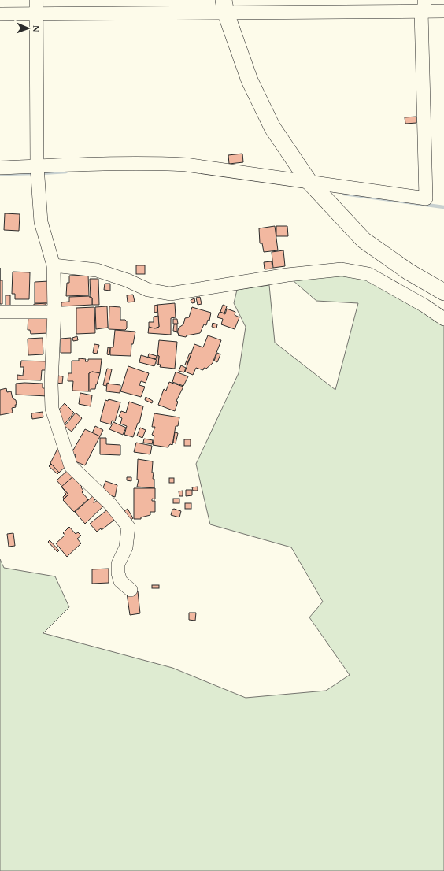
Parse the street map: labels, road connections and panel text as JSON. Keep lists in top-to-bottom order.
{
  "north": "right"
}
